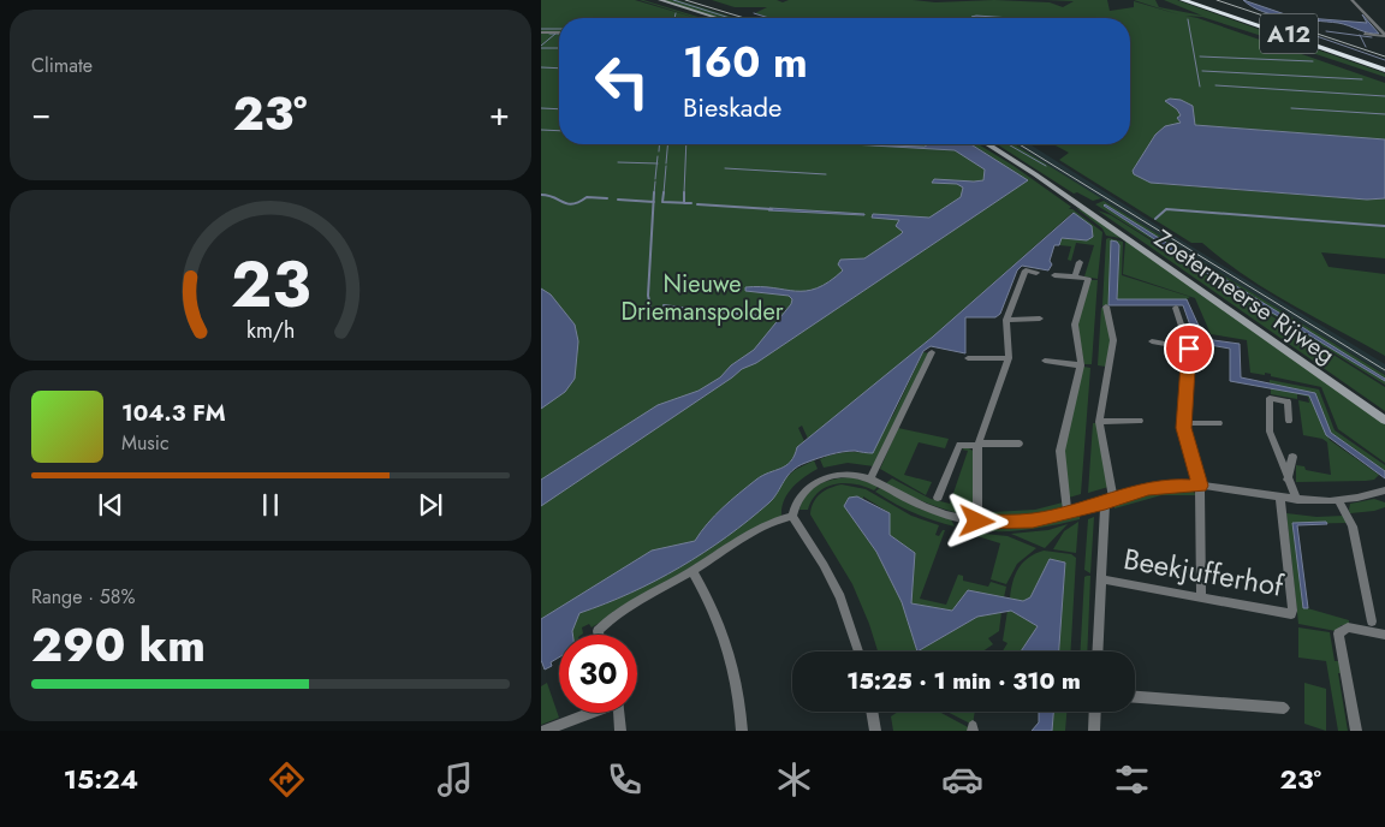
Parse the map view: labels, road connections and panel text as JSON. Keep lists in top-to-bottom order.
{
  "streets": {
    "highway": ["A12"],
    "main road": ["Zoetermeerse Rijweg"],
    "street": ["Beekjufferhof"]
  },
  "parks": ["Nieuwe Driemanspolder"],
  "page": {
    "tile": [
      "Climate",
      ["Range · 58%", "290 km"]
    ],
    "turn": ["160 m", "Bieskade"],
    "heat": ["−", "23°", "+"],
    "song": ["104.3 FM", "Music"],
    "limit": "30",
    "trip": "15:25 · 1 min · 310 m",
    "tabs": ["15:24", "23°"],
    "gauge": ["23", "km/h"]
  }
}
